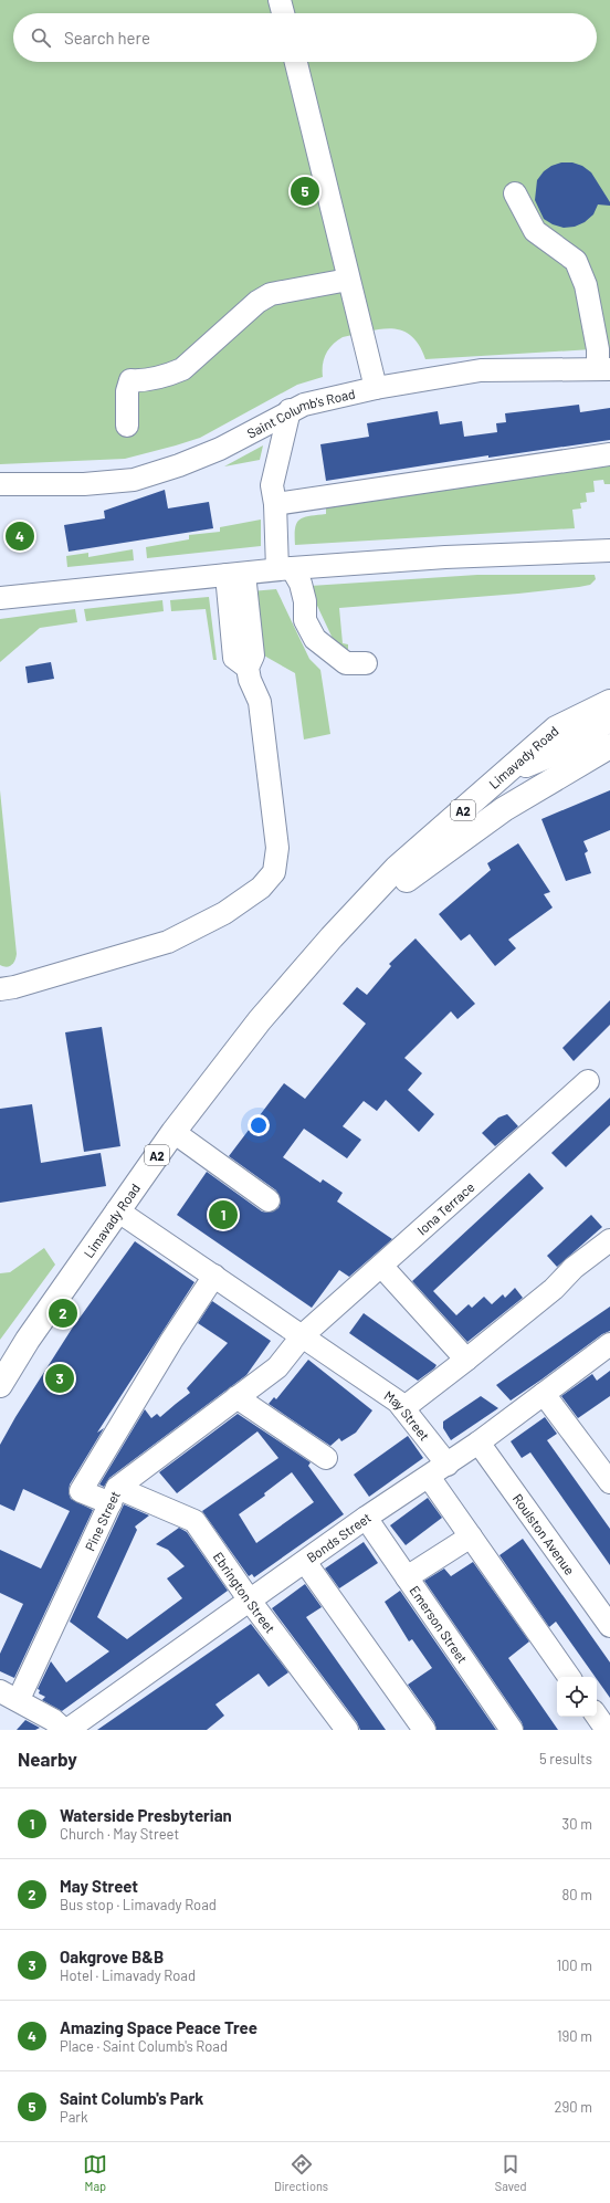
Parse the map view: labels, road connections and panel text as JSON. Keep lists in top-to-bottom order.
{
  "streets": {
    "highway": ["Limavady Road", "A2"],
    "street": [
      "Saint Columb's Road",
      "Iona Terrace",
      "May Street",
      "Pine Street",
      "Roulston Avenue",
      "Bonds Street",
      "Ebrington Street",
      "Emerson Street"
    ]
  },
  "crossings": [
    ["Limavady Road", "May Street"],
    ["Iona Terrace", "May Street"],
    ["Iona Terrace", "Pine Street"],
    ["May Street", "Pine Street"],
    ["May Street", "Bonds Street"],
    ["May Street", "Ebrington Street"],
    ["Pine Street", "Ebrington Street"],
    ["Roulston Avenue", "Bonds Street"],
    ["Bonds Street", "Ebrington Street"],
    ["Bonds Street", "Emerson Street"]
  ],
  "page": {
    "search": "Search here",
    "pins": [
      "5",
      "4",
      "1",
      "2",
      "3"
    ],
    "heading": ["Nearby", "5 results"],
    "list": [
      {
        "mark": "1",
        "name": "Waterside Presbyterian",
        "note": "Church · May Street",
        "value": "30 m"
      },
      {
        "mark": "2",
        "name": "May Street",
        "note": "Bus stop · Limavady Road",
        "value": "80 m"
      },
      {
        "mark": "3",
        "name": "Oakgrove B&B",
        "note": "Hotel · Limavady Road",
        "value": "100 m"
      },
      {
        "mark": "4",
        "name": "Amazing Space Peace Tree",
        "note": "Place · Saint Columb's Road",
        "value": "190 m"
      },
      {
        "mark": "5",
        "name": "Saint Columb's Park",
        "note": "Park",
        "value": "290 m"
      }
    ],
    "nav": ["Map", "Directions", "Saved"]
  }
}
